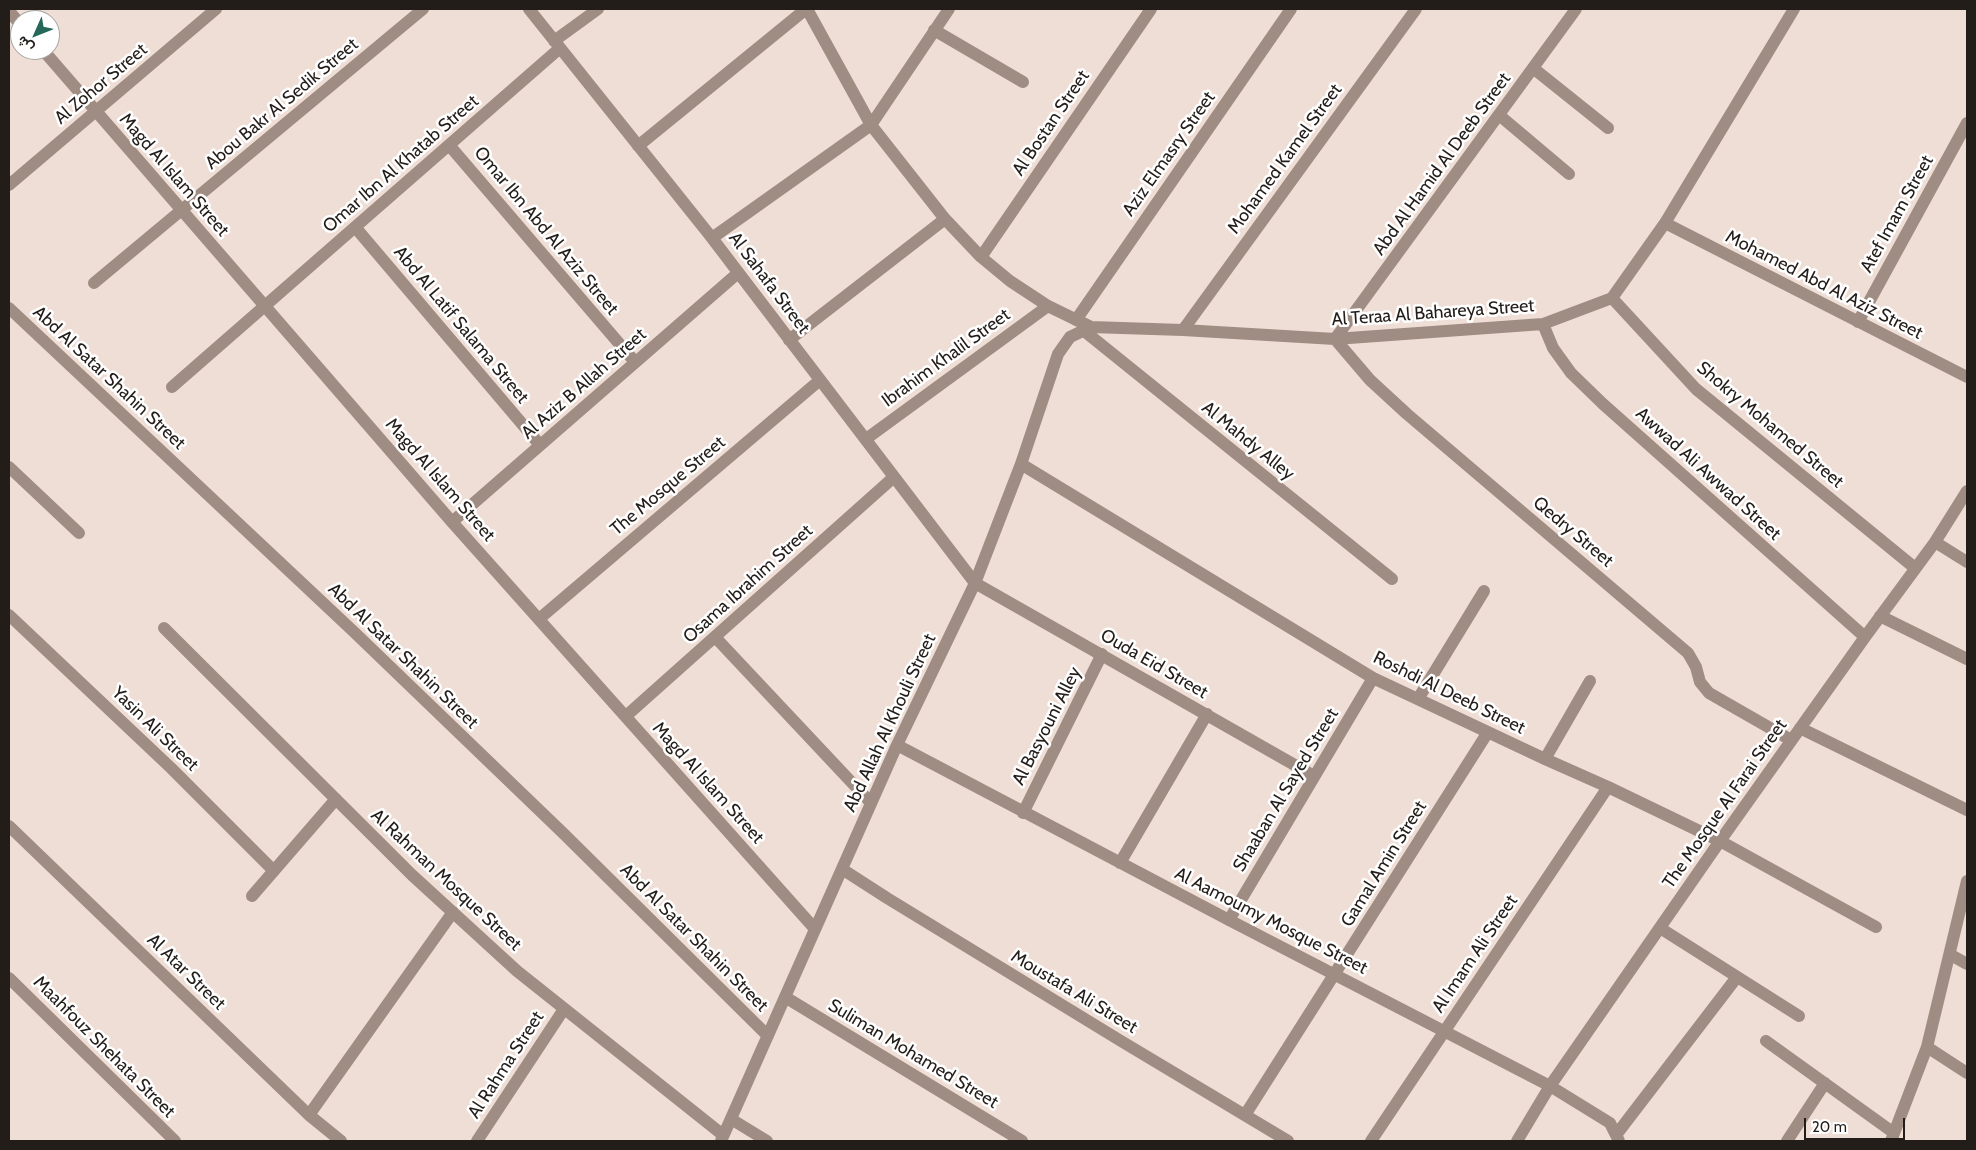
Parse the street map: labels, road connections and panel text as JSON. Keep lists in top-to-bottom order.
{
  "streets": {
    "street": [
      "Al Zohor Street",
      "Abou Bakr Al Sedik Street",
      "Al Bostan Street",
      "Aziz Elmasry Street",
      "Mohamed Kamel Street",
      "Omar Ibn Al Khatab Street",
      "Abd Al Hamid Al Deeb Street",
      "Magd Al Islam Street",
      "Atef Imam Street",
      "Omar Ibn Abd Al Aziz Street",
      "Al Sahafa Street",
      "Mohamed Abd Al Aziz Street",
      "Al Teraa Al Bahareya Street",
      "Abd Al Latif Salama Street",
      "Ibrahim Khalil Street",
      "Abd Al Satar Shahin Street",
      "Al Aziz B Allah Street",
      "Shokry Mohamed Street",
      "Al Mahdy Alley",
      "Awwad Ali Awwad Street",
      "The Mosque Street",
      "Qedry Street",
      "Osama Ibrahim Street",
      "Ouda Eid Street",
      "Roshdi Al Deeb Street",
      "Abd Allah Al Khouli Street",
      "Al Basyouni Alley",
      "Yasin Ali Street",
      "Shaaban Al Sayed Street",
      "The Mosque Al Farai Street",
      "Gamal Amin Street",
      "Al Rahman Mosque Street",
      "Al Aamoumy Mosque Street",
      "Al Imam Ali Street",
      "Al Atar Street",
      "Moustafa Ali Street",
      "Maahfouz Shehata Street",
      "Suliman Mohamed Street",
      "Al Rahma Street"
    ]
  },
  "crossings": [
    ["Al Zohor Street", "Magd Al Islam Street"],
    ["Abou Bakr Al Sedik Street", "Magd Al Islam Street"],
    ["Aziz Elmasry Street", "Al Teraa Al Bahareya Street"],
    ["Aziz Elmasry Street", "Al Mahdy Alley"],
    ["Aziz Elmasry Street", "Abd Allah Al Khouli Street"],
    ["Mohamed Kamel Street", "Al Teraa Al Bahareya Street"],
    ["Omar Ibn Al Khatab Street", "Magd Al Islam Street"],
    ["Omar Ibn Al Khatab Street", "Omar Ibn Abd Al Aziz Street"],
    ["Omar Ibn Al Khatab Street", "Al Sahafa Street"],
    ["Omar Ibn Al Khatab Street", "Abd Al Latif Salama Street"],
    ["Abd Al Hamid Al Deeb Street", "Al Teraa Al Bahareya Street"],
    ["Abd Al Hamid Al Deeb Street", "Qedry Street"],
    ["Magd Al Islam Street", "Al Aziz B Allah Street"],
    ["Magd Al Islam Street", "The Mosque Street"],
    ["Magd Al Islam Street", "Osama Ibrahim Street"],
    ["Magd Al Islam Street", "Abd Allah Al Khouli Street"],
    ["Atef Imam Street", "Mohamed Abd Al Aziz Street"],
    ["Omar Ibn Abd Al Aziz Street", "Al Aziz B Allah Street"],
    ["Al Sahafa Street", "Ibrahim Khalil Street"],
    ["Al Sahafa Street", "Al Aziz B Allah Street"],
    ["Al Sahafa Street", "The Mosque Street"],
    ["Al Sahafa Street", "Osama Ibrahim Street"],
    ["Al Sahafa Street", "Ouda Eid Street"],
    ["Al Sahafa Street", "Abd Allah Al Khouli Street"],
    ["Al Teraa Al Bahareya Street", "Shokry Mohamed Street"],
    ["Al Teraa Al Bahareya Street", "Al Mahdy Alley"],
    ["Al Teraa Al Bahareya Street", "Awwad Ali Awwad Street"],
    ["Al Teraa Al Bahareya Street", "Qedry Street"],
    ["Al Teraa Al Bahareya Street", "Abd Allah Al Khouli Street"],
    ["Abd Al Latif Salama Street", "Al Aziz B Allah Street"],
    ["Abd Al Satar Shahin Street", "Abd Allah Al Khouli Street"],
    ["Shokry Mohamed Street", "The Mosque Al Farai Street"],
    ["Al Mahdy Alley", "Abd Allah Al Khouli Street"],
    ["Awwad Ali Awwad Street", "The Mosque Al Farai Street"],
    ["Qedry Street", "The Mosque Al Farai Street"],
    ["Ouda Eid Street", "Abd Allah Al Khouli Street"],
    ["Ouda Eid Street", "Al Basyouni Alley"],
    ["Ouda Eid Street", "Shaaban Al Sayed Street"],
    ["Roshdi Al Deeb Street", "Abd Allah Al Khouli Street"],
    ["Roshdi Al Deeb Street", "Shaaban Al Sayed Street"],
    ["Roshdi Al Deeb Street", "The Mosque Al Farai Street"],
    ["Roshdi Al Deeb Street", "Gamal Amin Street"],
    ["Roshdi Al Deeb Street", "Al Imam Ali Street"],
    ["Abd Allah Al Khouli Street", "Al Rahman Mosque Street"],
    ["Abd Allah Al Khouli Street", "Al Aamoumy Mosque Street"],
    ["Abd Allah Al Khouli Street", "Moustafa Ali Street"],
    ["Abd Allah Al Khouli Street", "Suliman Mohamed Street"],
    ["Al Basyouni Alley", "Al Aamoumy Mosque Street"],
    ["Shaaban Al Sayed Street", "Al Aamoumy Mosque Street"],
    ["The Mosque Al Farai Street", "Al Aamoumy Mosque Street"],
    ["Gamal Amin Street", "Al Aamoumy Mosque Street"],
    ["Gamal Amin Street", "Moustafa Ali Street"],
    ["Al Rahman Mosque Street", "Al Rahma Street"],
    ["Al Aamoumy Mosque Street", "Al Imam Ali Street"]
  ],
  "scale_bar": "20 m",
  "north": "bottom left"
}
